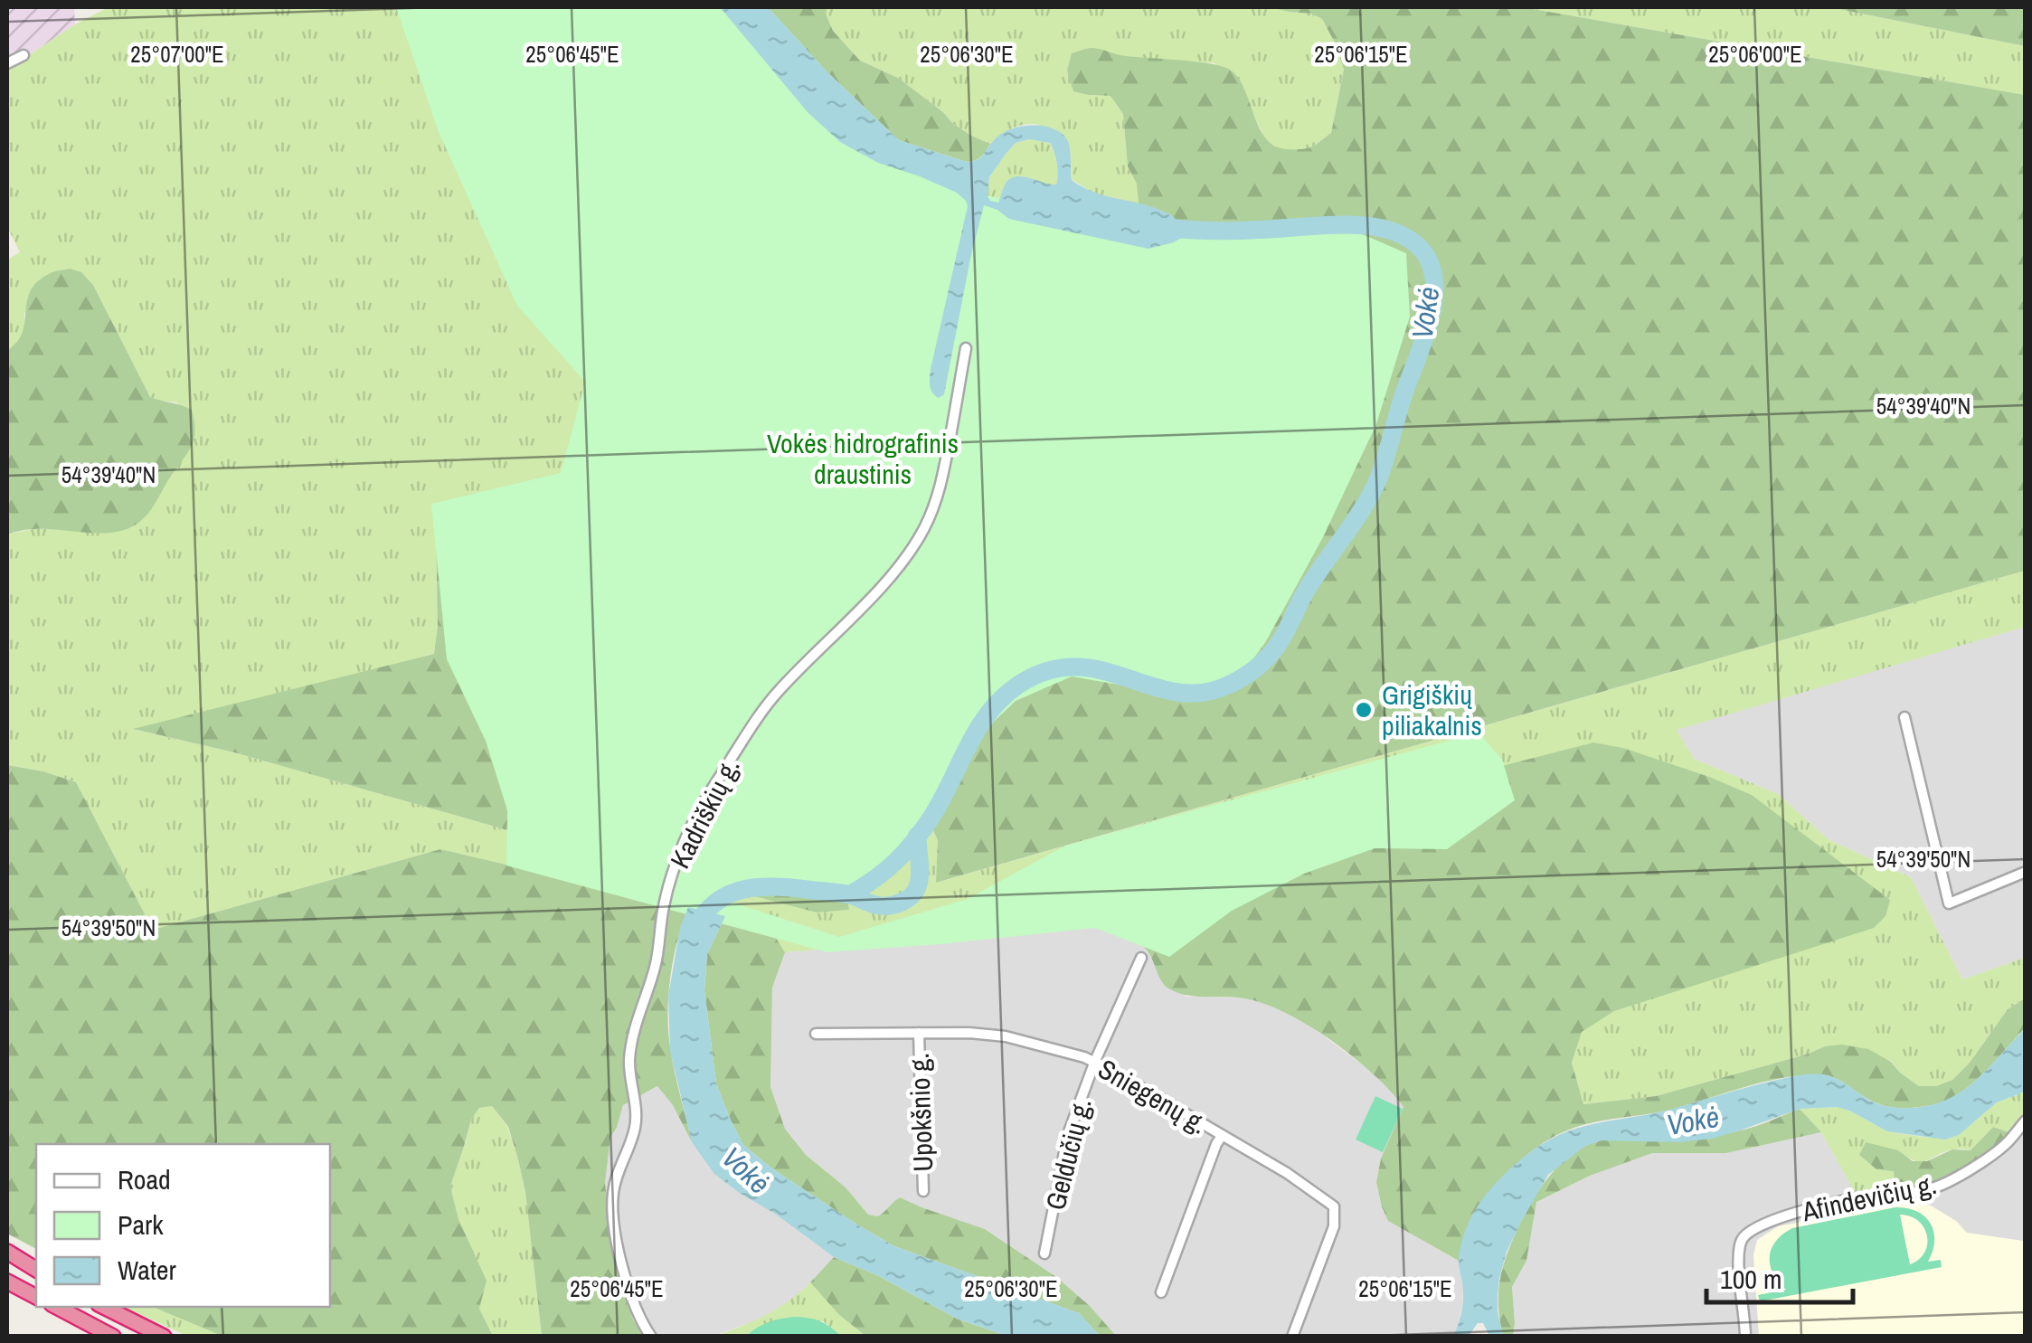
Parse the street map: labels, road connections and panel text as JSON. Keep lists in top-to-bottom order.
{
  "streets": {
    "street": [
      "Kadriškių g.",
      "Sniegenų g.",
      "Upokšnio g.",
      "Geldučių g.",
      "Afindevičių g."
    ]
  },
  "crossings": [
    ["Sniegenų g.", "Upokšnio g."],
    ["Sniegenų g.", "Geldučių g."]
  ],
  "water": ["Vokė"],
  "parks": ["Vokės hidrografinis draustinis"],
  "places": ["Grigiškių piliakalnis"],
  "legend": ["Road", "Park", "Water"],
  "scale_bar": "100 m",
  "coordinates": [
    "25°07'00\"E",
    "25°06'45\"E",
    "25°06'30\"E",
    "25°06'15\"E",
    "25°06'00\"E",
    "54°39'40\"N",
    "54°39'50\"N"
  ]
}
